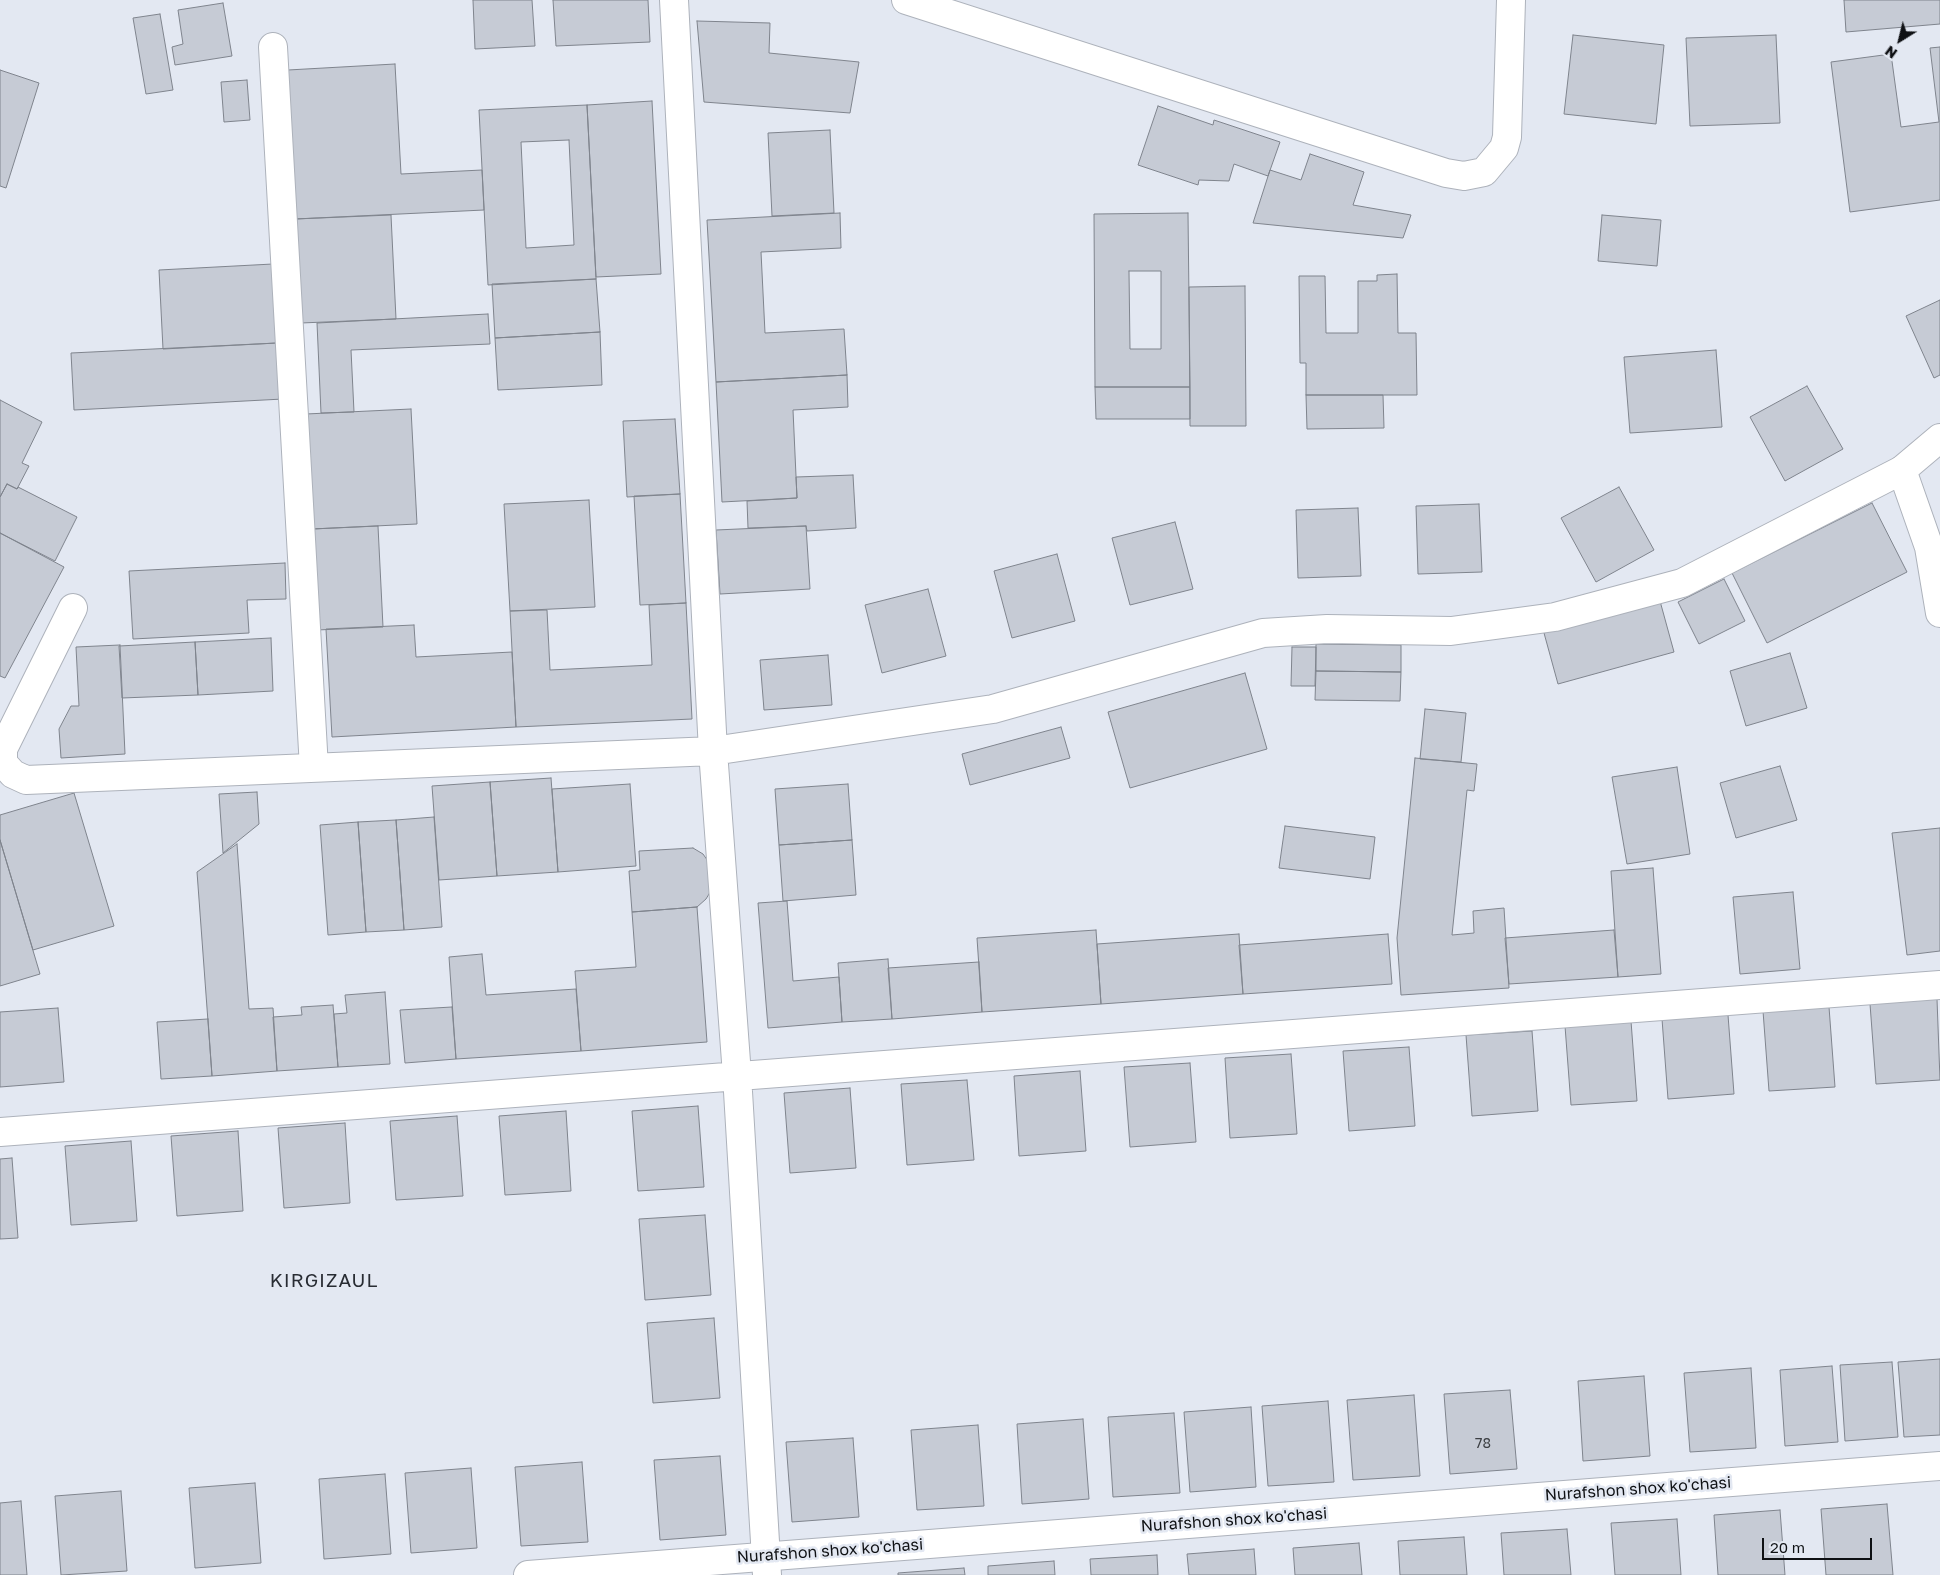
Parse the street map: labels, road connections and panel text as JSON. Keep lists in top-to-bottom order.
{
  "streets": {
    "street": ["Nurafshon shox ko'chasi"]
  },
  "districts": ["KIRGIZAUL"],
  "house_numbers": ["78"],
  "scale_bar": "20 m",
  "north": "bottom left"
}
